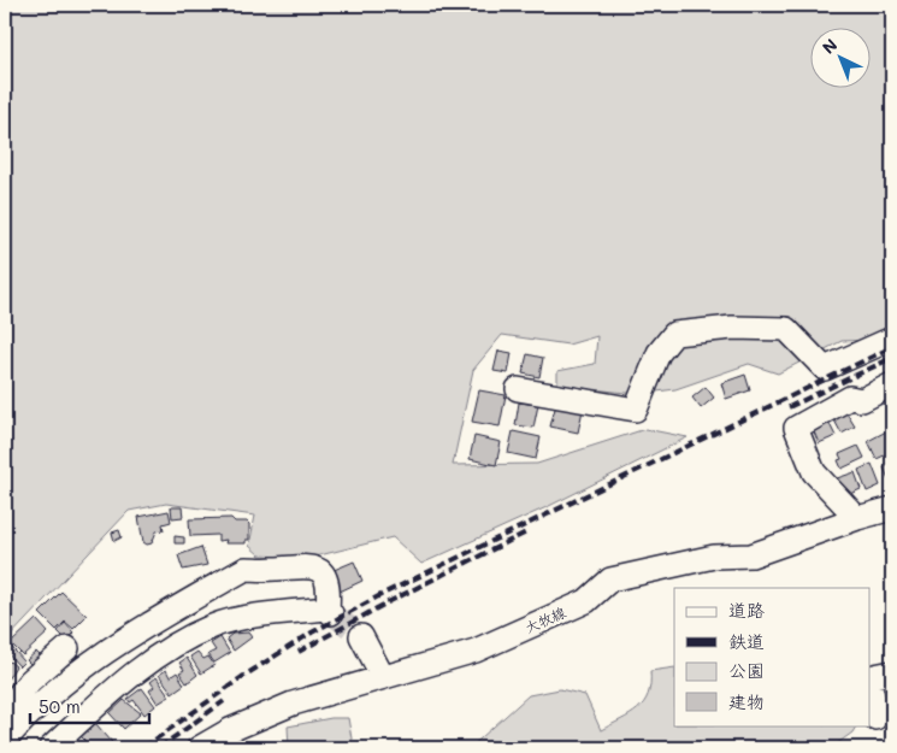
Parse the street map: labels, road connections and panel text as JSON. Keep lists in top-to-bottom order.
{
  "streets": {
    "street": ["大牧線"]
  },
  "legend": [
    "道路",
    "鉄道",
    "公園",
    "建物"
  ],
  "scale_bar": "50 m",
  "north": "top left"
}
